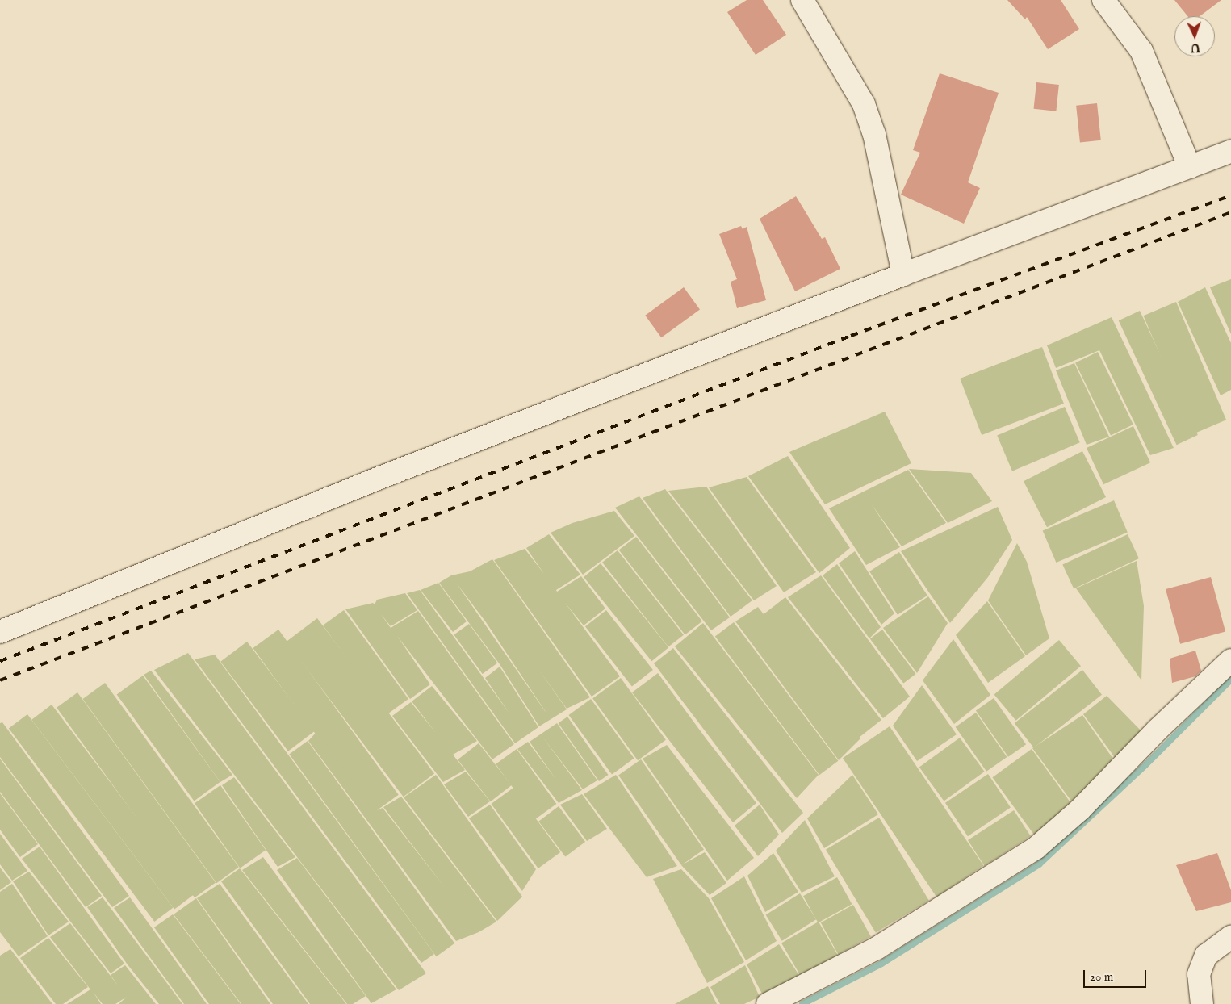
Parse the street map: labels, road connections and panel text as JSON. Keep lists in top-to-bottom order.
{
  "scale_bar": "20 m",
  "north": "bottom"
}
